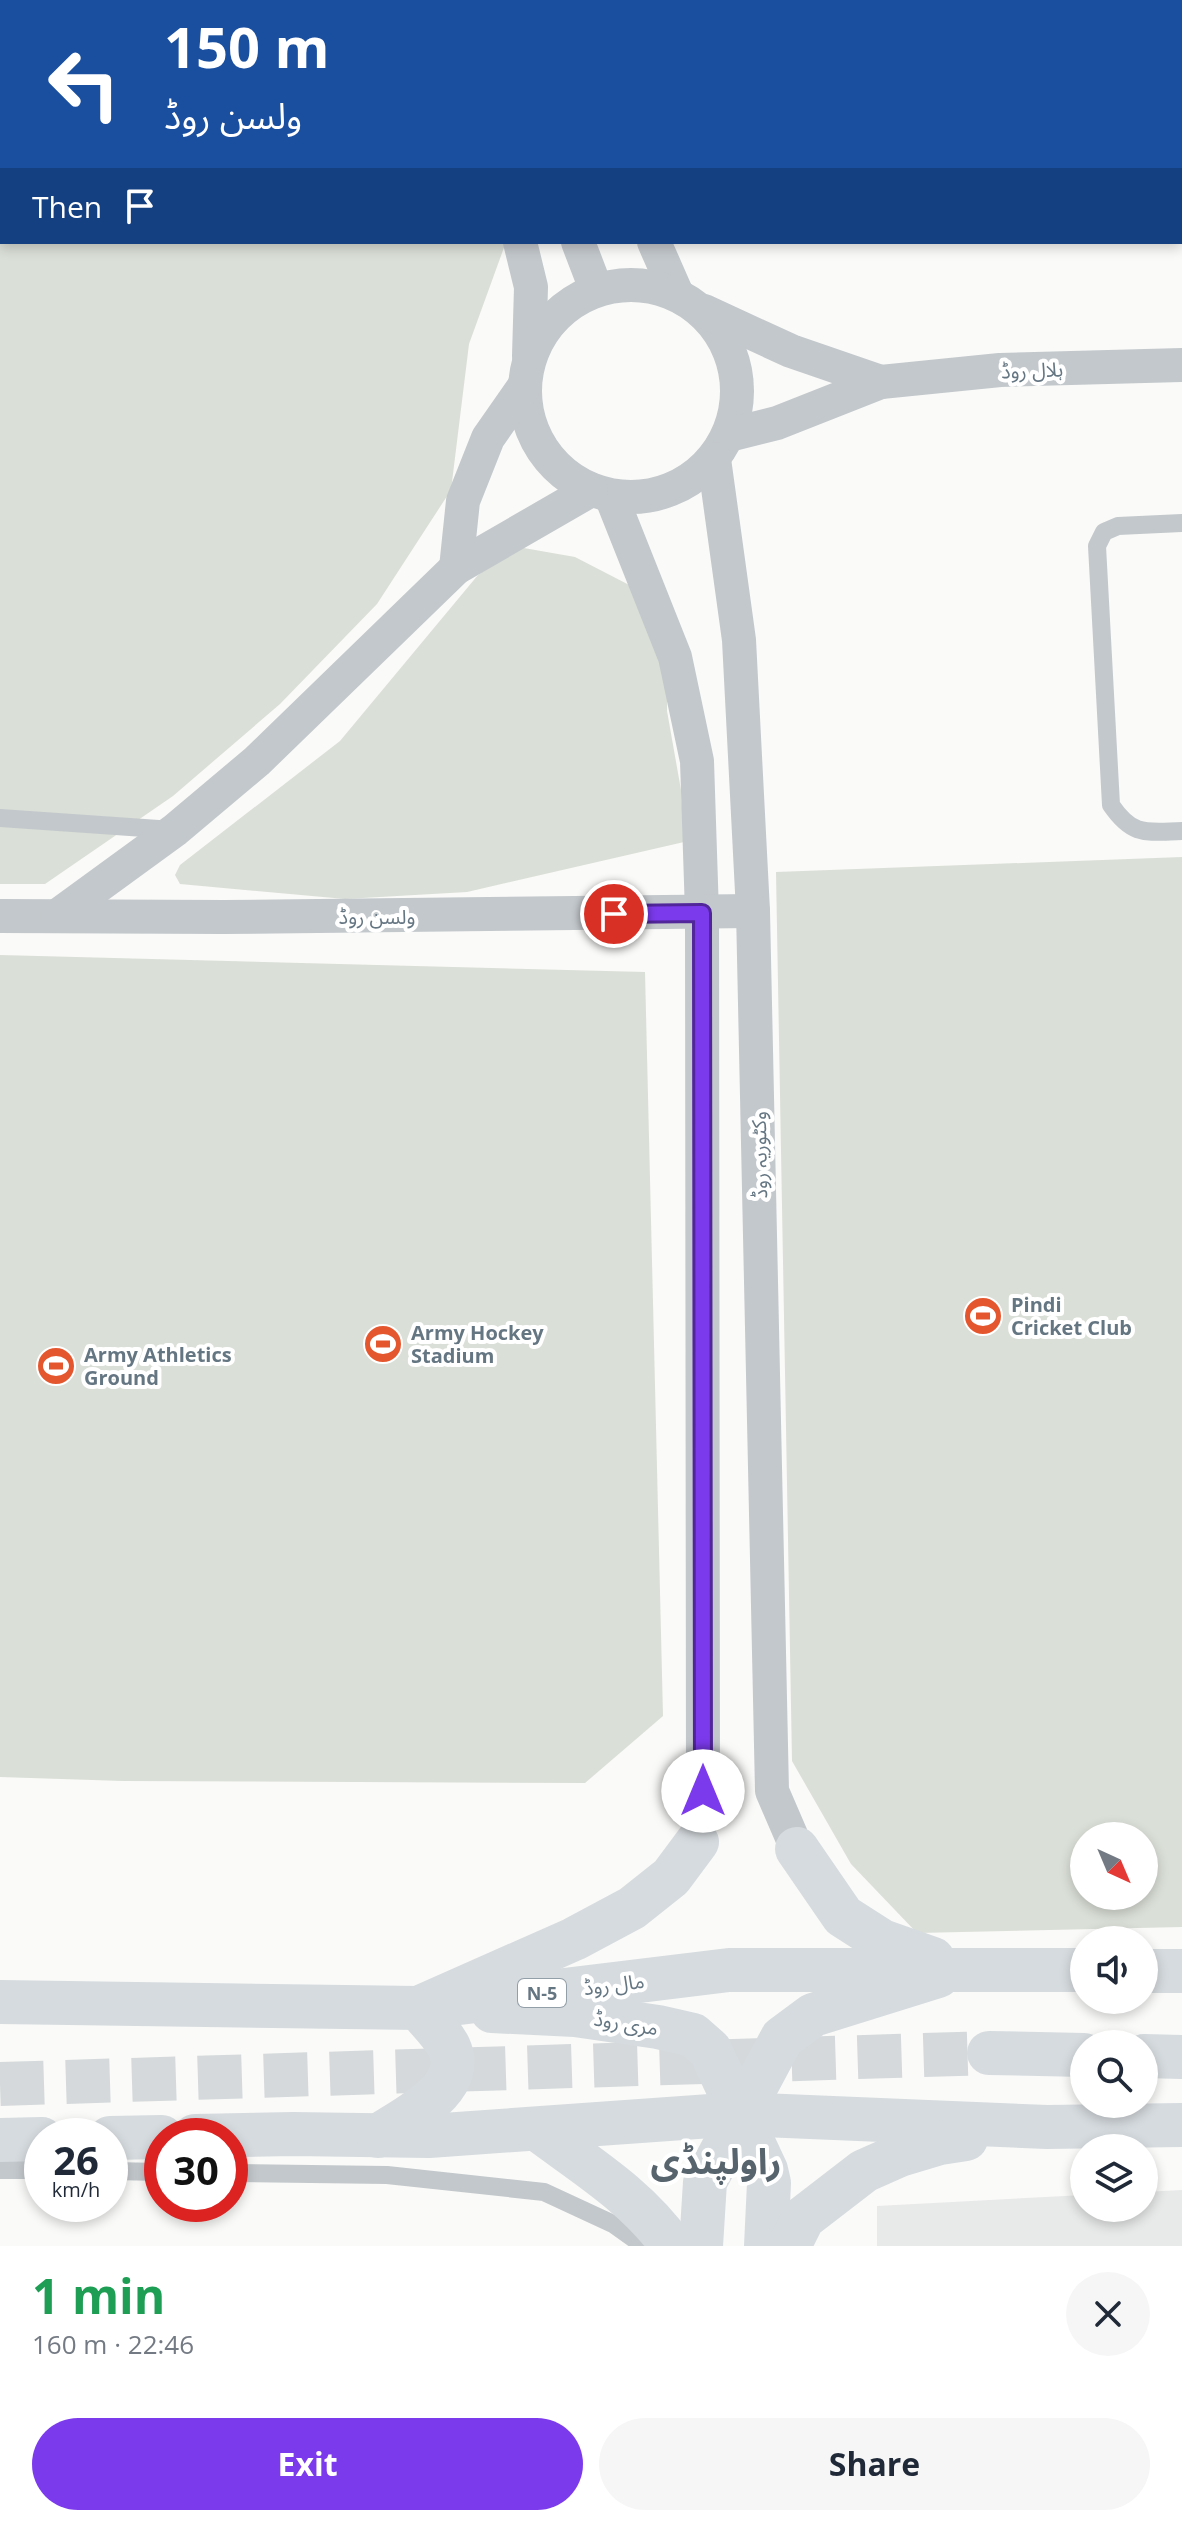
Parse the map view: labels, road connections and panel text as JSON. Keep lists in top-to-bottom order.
{
  "streets": {
    "main road": ["مال روڈ", "N-5", "مری روڈ"],
    "street": ["ہلال روڈ", "ولسن روڈ", "وکٹوریہ روڈ"]
  },
  "crossings": [
    ["ہلال روڈ", "وکٹوریہ روڈ"],
    ["ولسن روڈ", "وکٹوریہ روڈ"],
    ["مال روڈ", "مری روڈ"]
  ],
  "districts": ["راولپنڈی"],
  "places": {
    "sports": ["Pindi Cricket Club", "Army Hockey Stadium", "Army Athletics Ground"]
  },
  "north": "bottom right",
  "page": {
    "turn": ["150 m", "ولسن روڈ"],
    "then": "Then",
    "speed": "26 km/h",
    "limit": "30",
    "heading": ["1 min", "160 m · 22:46"],
    "buttons": ["Exit", "Share"]
  }
}
